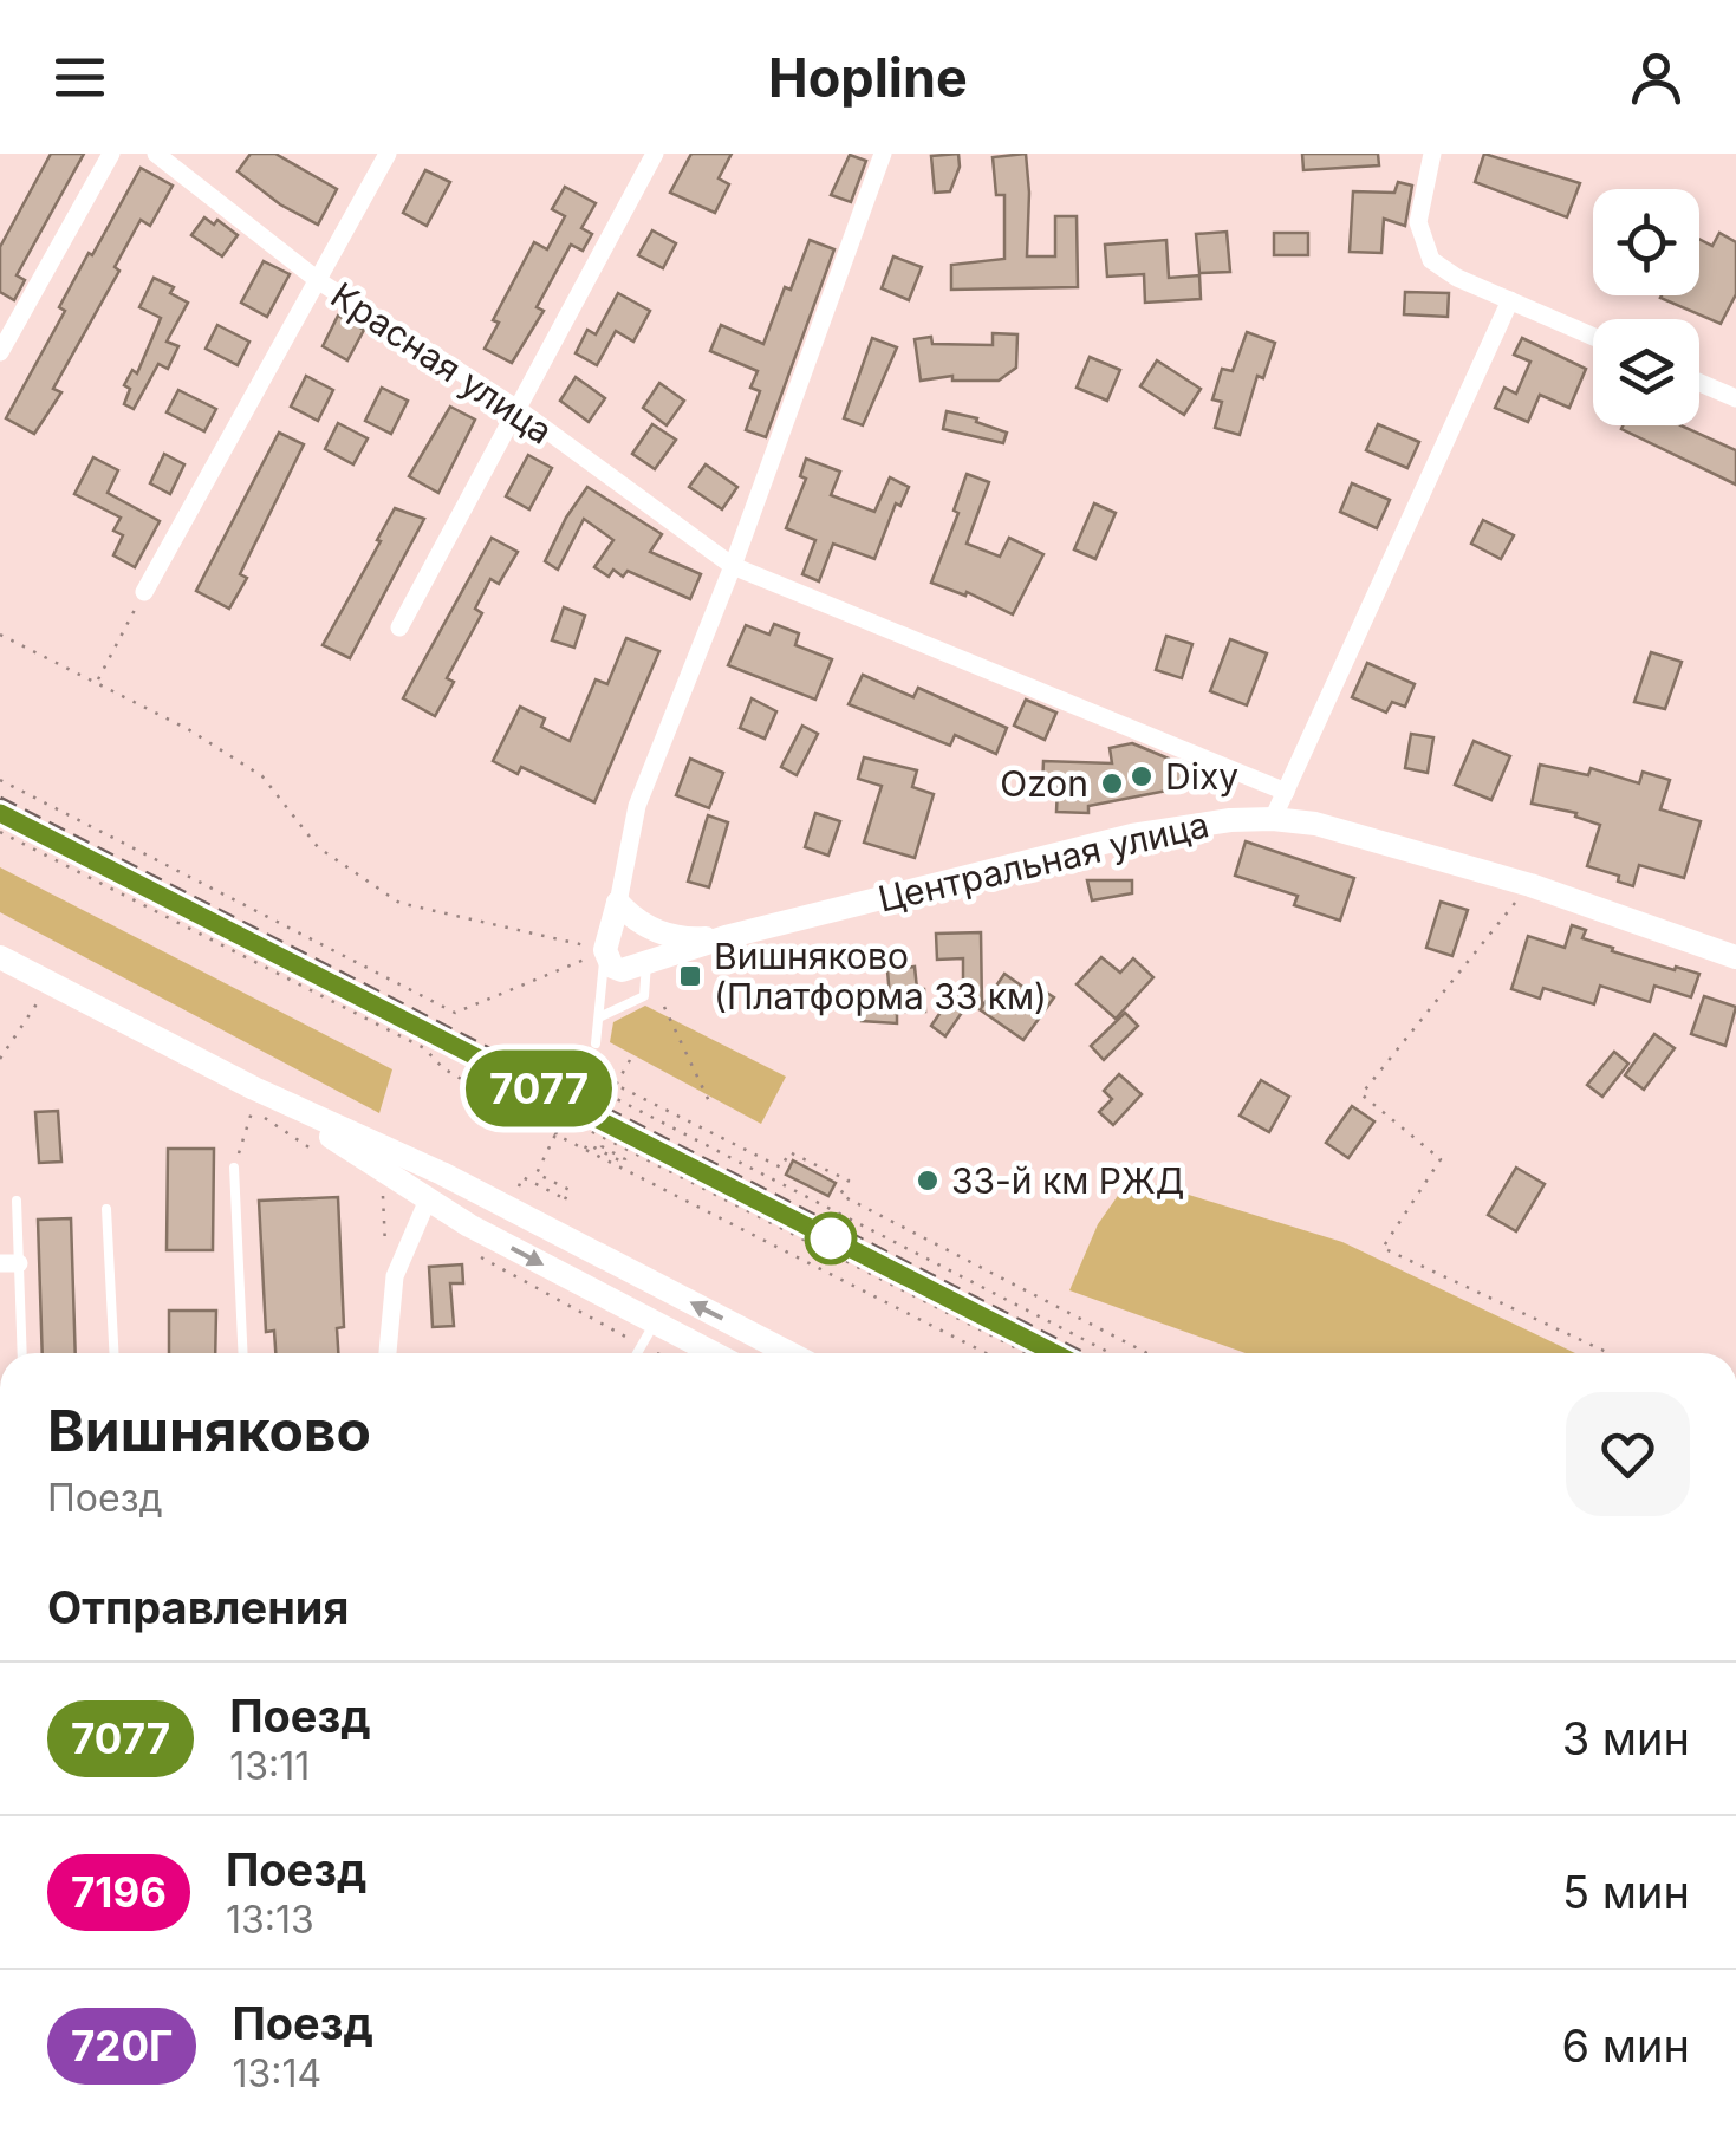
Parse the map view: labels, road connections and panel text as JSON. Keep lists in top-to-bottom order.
{
  "streets": {
    "main road": ["Центральная улица"],
    "street": ["Красная улица"]
  },
  "places": {
    "other": ["Dixy", "Ozon", "33-й км РЖД"],
    "transit": ["Вишняково (Платформа 33 км)"]
  },
  "page": {
    "header": "Hopline",
    "on_map": "7077",
    "heading": [
      ["Вишняково", "Поезд"],
      "Отправления"
    ],
    "list": [
      {
        "mark": "7077",
        "name": "Поезд",
        "note": "13:11",
        "value": "3 мин"
      },
      {
        "mark": "7196",
        "name": "Поезд",
        "note": "13:13",
        "value": "5 мин"
      },
      {
        "mark": "720Г",
        "name": "Поезд",
        "note": "13:14",
        "value": "6 мин"
      }
    ]
  }
}
